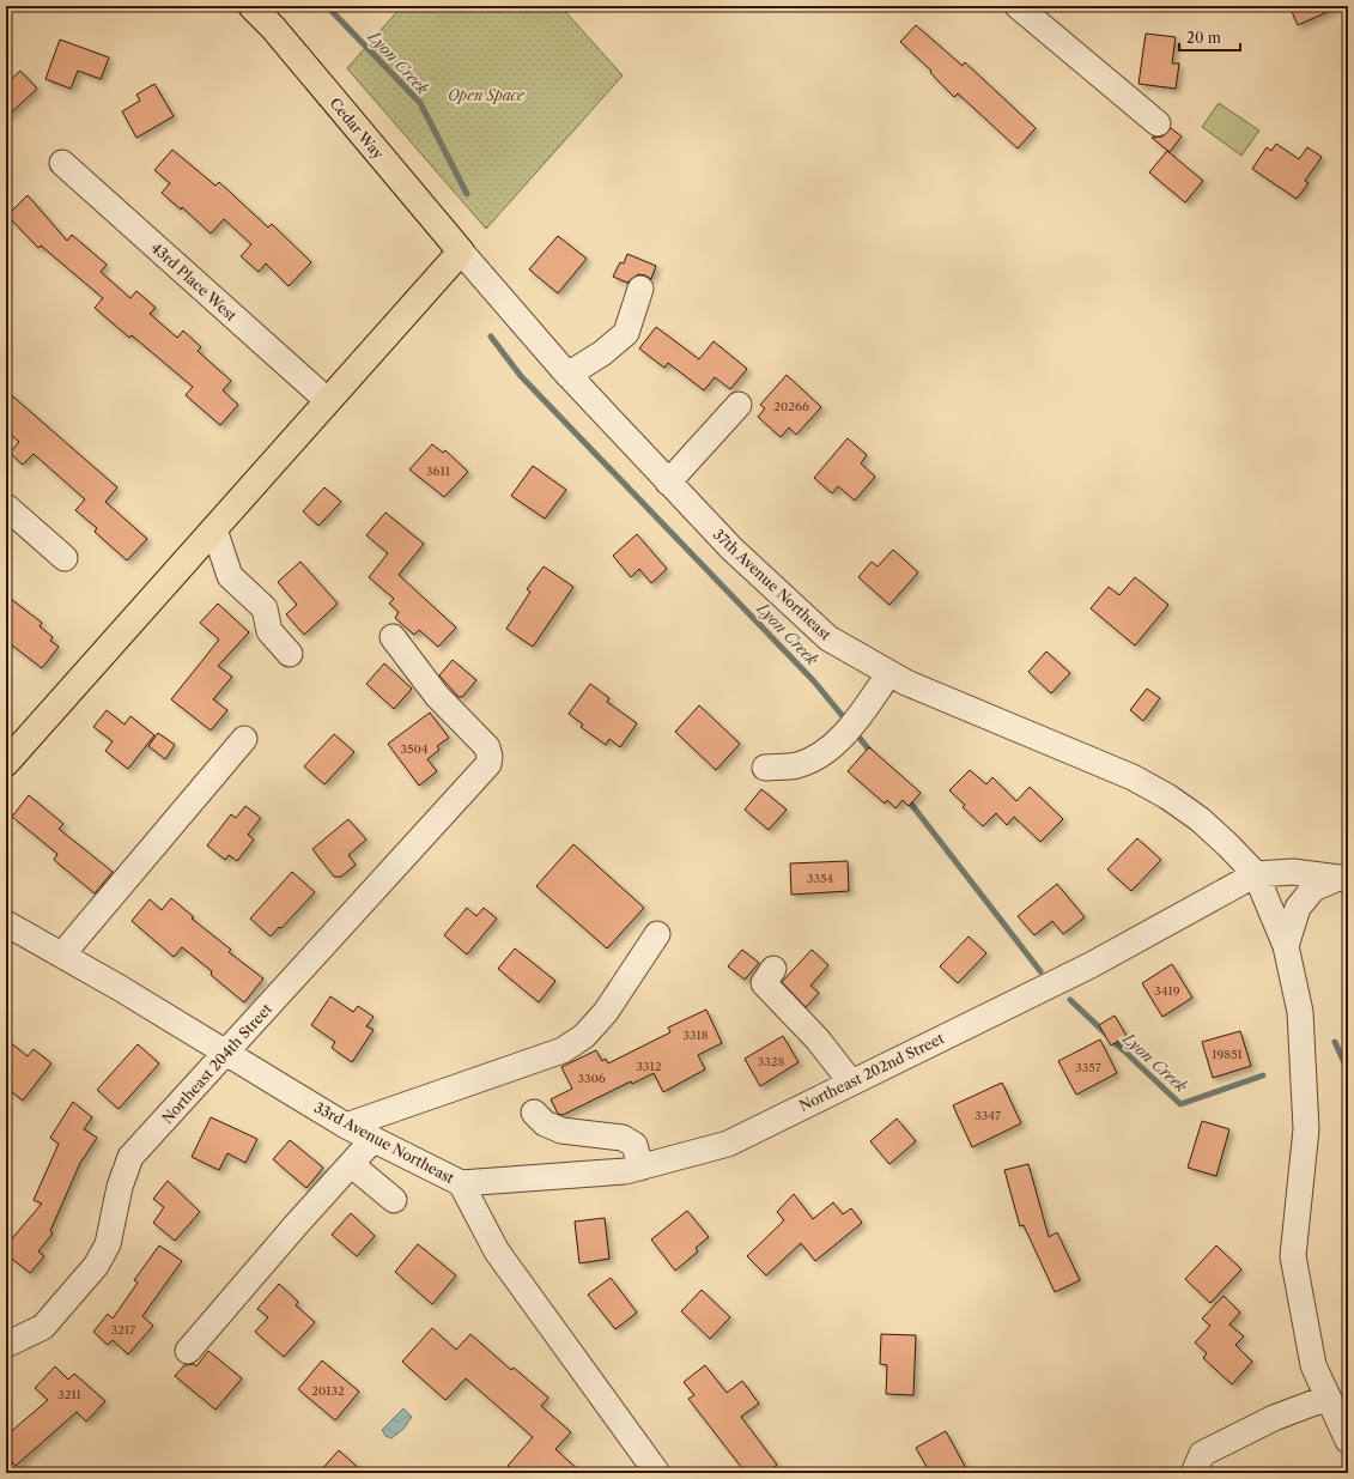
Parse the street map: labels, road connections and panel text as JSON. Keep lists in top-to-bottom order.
{
  "streets": {
    "main road": ["Cedar Way"],
    "street": [
      "43rd Place West",
      "37th Avenue Northeast",
      "Northeast 204th Street",
      "Northeast 202nd Street",
      "33rd Avenue Northeast"
    ]
  },
  "crossings": [
    ["Cedar Way", "37th Avenue Northeast"],
    ["37th Avenue Northeast", "Northeast 202nd Street"],
    ["Northeast 204th Street", "33rd Avenue Northeast"],
    ["Northeast 202nd Street", "33rd Avenue Northeast"]
  ],
  "water": ["Lyon Creek"],
  "parks": ["Open Space"],
  "house_numbers": [
    "20266",
    "3611",
    "3504",
    "3354",
    "3419",
    "3318",
    "19851",
    "3328",
    "3312",
    "3357",
    "3306",
    "3347",
    "3217",
    "20132",
    "3211"
  ],
  "scale_bar": "20 m"
}
